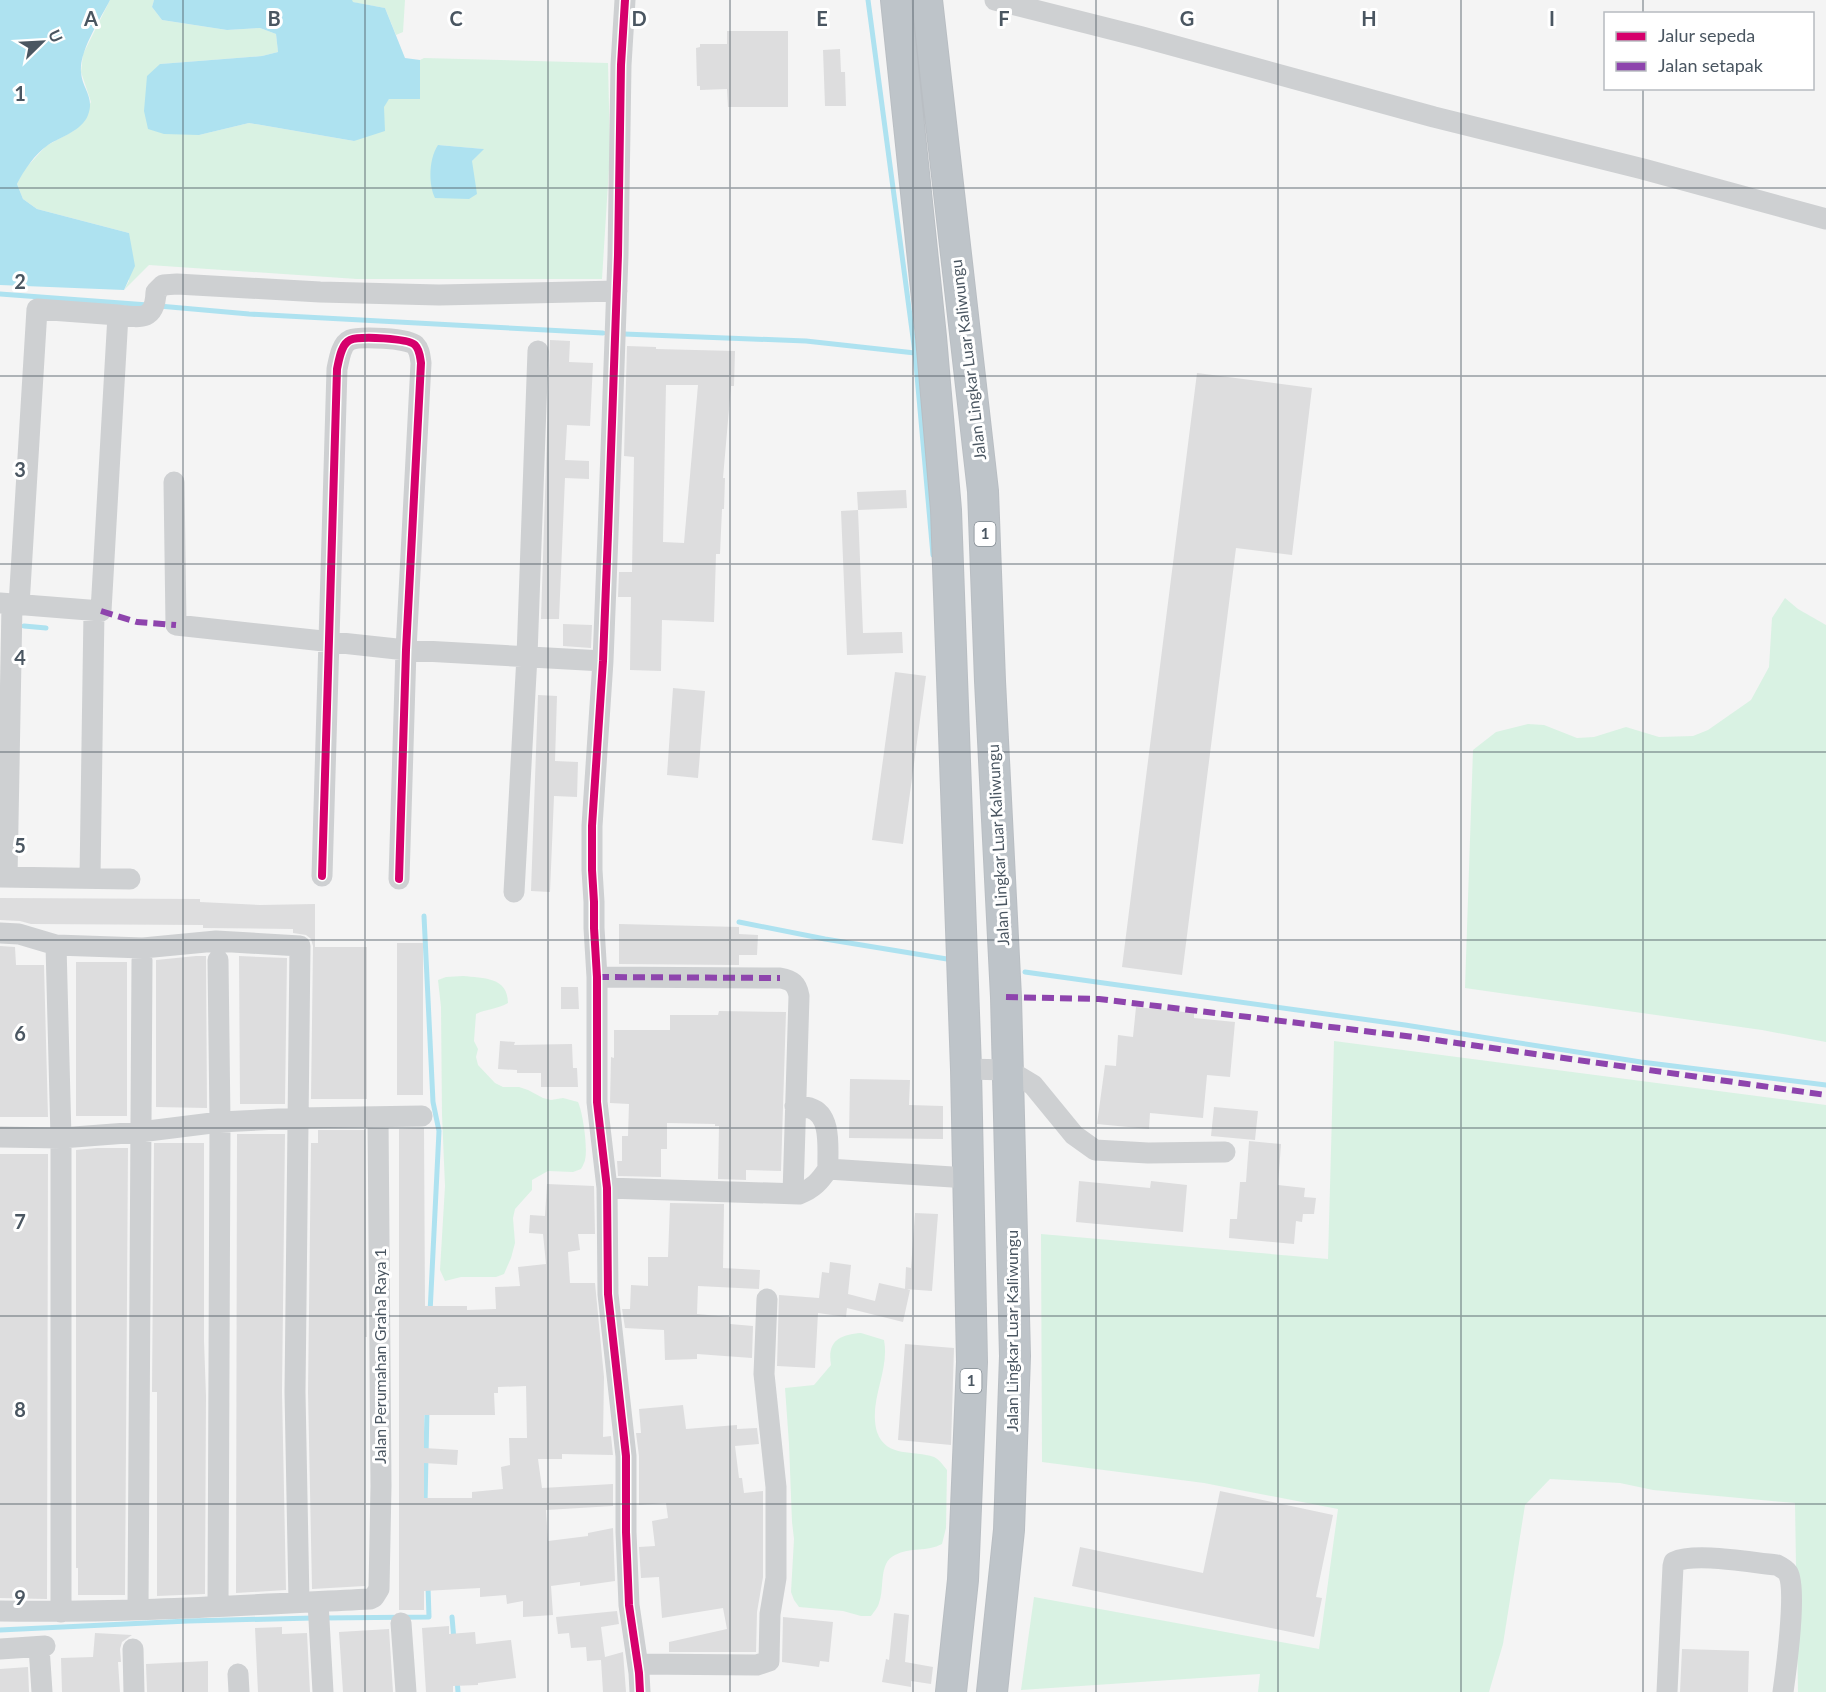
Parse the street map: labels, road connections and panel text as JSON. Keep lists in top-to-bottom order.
{
  "streets": {
    "highway": ["Jalan Lingkar Luar Kaliwungu", "1"],
    "street": ["Jalan Perumahan Graha Raya 1"]
  },
  "legend": ["Jalur sepeda", "Jalan setapak"],
  "north": "top right",
  "grid": {
    "columns": [
      "A",
      "B",
      "C",
      "D",
      "E",
      "F",
      "G",
      "H",
      "I"
    ],
    "rows": [
      "1",
      "2",
      "3",
      "4",
      "5",
      "6",
      "7",
      "8",
      "9"
    ]
  }
}
